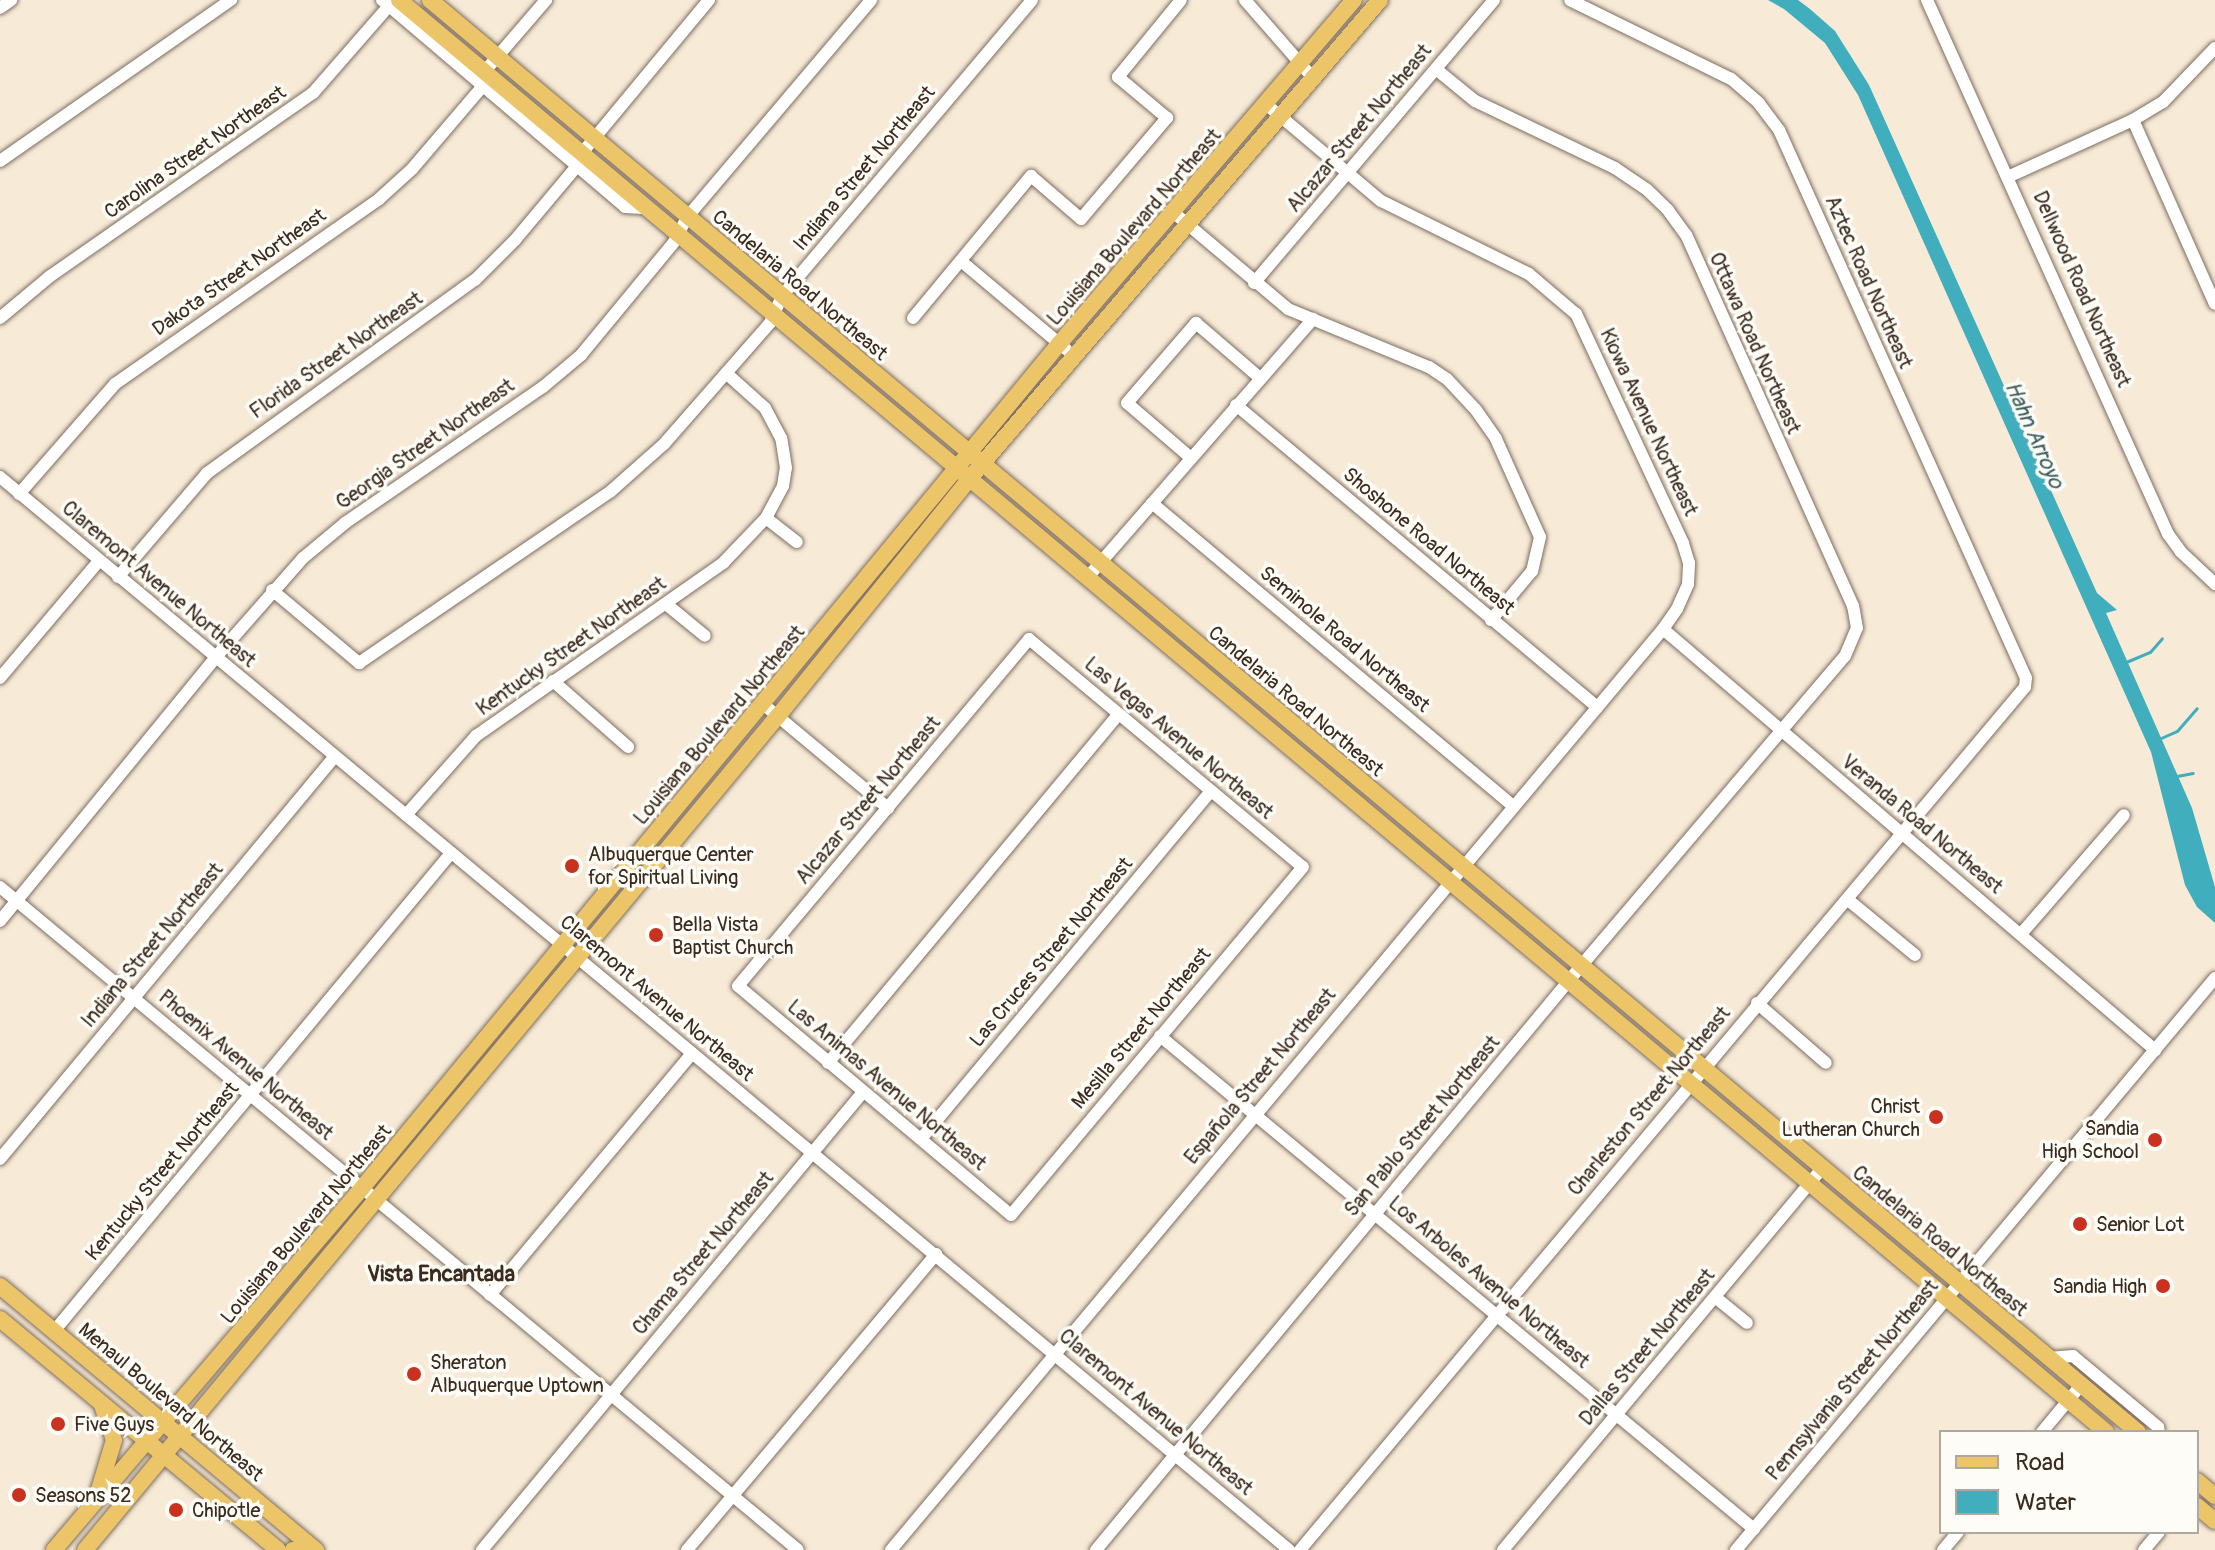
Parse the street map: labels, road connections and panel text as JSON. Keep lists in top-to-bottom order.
{
  "streets": {
    "main road": ["Louisiana Boulevard Northeast", "Candelaria Road Northeast", "Menaul Boulevard Northeast"],
    "street": [
      "Alcazar Street Northeast",
      "Carolina Street Northeast",
      "Indiana Street Northeast",
      "Dakota Street Northeast",
      "Aztec Road Northeast",
      "Dellwood Road Northeast",
      "Ottawa Road Northeast",
      "Florida Street Northeast",
      "Kiowa Avenue Northeast",
      "Georgia Street Northeast",
      "Shoshone Road Northeast",
      "Claremont Avenue Northeast",
      "Seminole Road Northeast",
      "Kentucky Street Northeast",
      "Las Vegas Avenue Northeast",
      "Veranda Road Northeast",
      "Las Cruces Street Northeast",
      "Mesilla Street Northeast",
      "Phoenix Avenue Northeast",
      "Española Street Northeast",
      "Las Animas Avenue Northeast",
      "Charleston Street Northeast",
      "San Pablo Street Northeast",
      "Chama Street Northeast",
      "Los Arboles Avenue Northeast",
      "Dallas Street Northeast",
      "Pennsylvania Street Northeast"
    ]
  },
  "crossings": [
    ["Alcazar Street Northeast", "Ottawa Road Northeast"],
    ["Alcazar Street Northeast", "Kiowa Avenue Northeast"],
    ["Alcazar Street Northeast", "Las Vegas Avenue Northeast"],
    ["Alcazar Street Northeast", "Las Animas Avenue Northeast"],
    ["Carolina Street Northeast", "Candelaria Road Northeast"],
    ["Indiana Street Northeast", "Candelaria Road Northeast"],
    ["Indiana Street Northeast", "Georgia Street Northeast"],
    ["Indiana Street Northeast", "Claremont Avenue Northeast"],
    ["Indiana Street Northeast", "Kentucky Street Northeast"],
    ["Indiana Street Northeast", "Phoenix Avenue Northeast"],
    ["Louisiana Boulevard Northeast", "Candelaria Road Northeast"],
    ["Louisiana Boulevard Northeast", "Kiowa Avenue Northeast"],
    ["Louisiana Boulevard Northeast", "Claremont Avenue Northeast"],
    ["Louisiana Boulevard Northeast", "Phoenix Avenue Northeast"],
    ["Louisiana Boulevard Northeast", "Menaul Boulevard Northeast"],
    ["Dakota Street Northeast", "Candelaria Road Northeast"],
    ["Dakota Street Northeast", "Claremont Avenue Northeast"],
    ["Aztec Road Northeast", "Charleston Street Northeast"],
    ["Candelaria Road Northeast", "Florida Street Northeast"],
    ["Candelaria Road Northeast", "Georgia Street Northeast"],
    ["Candelaria Road Northeast", "Española Street Northeast"],
    ["Candelaria Road Northeast", "Charleston Street Northeast"],
    ["Candelaria Road Northeast", "San Pablo Street Northeast"],
    ["Candelaria Road Northeast", "Dallas Street Northeast"],
    ["Candelaria Road Northeast", "Pennsylvania Street Northeast"],
    ["Ottawa Road Northeast", "Veranda Road Northeast"],
    ["Ottawa Road Northeast", "San Pablo Street Northeast"],
    ["Florida Street Northeast", "Claremont Avenue Northeast"],
    ["Kiowa Avenue Northeast", "Veranda Road Northeast"],
    ["Kiowa Avenue Northeast", "Española Street Northeast"],
    ["Georgia Street Northeast", "Claremont Avenue Northeast"],
    ["Georgia Street Northeast", "Phoenix Avenue Northeast"],
    ["Shoshone Road Northeast", "Española Street Northeast"],
    ["Claremont Avenue Northeast", "Kentucky Street Northeast"],
    ["Claremont Avenue Northeast", "Española Street Northeast"],
    ["Claremont Avenue Northeast", "San Pablo Street Northeast"],
    ["Claremont Avenue Northeast", "Chama Street Northeast"],
    ["Seminole Road Northeast", "Española Street Northeast"],
    ["Kentucky Street Northeast", "Phoenix Avenue Northeast"],
    ["Kentucky Street Northeast", "Menaul Boulevard Northeast"],
    ["Las Vegas Avenue Northeast", "Las Cruces Street Northeast"],
    ["Las Vegas Avenue Northeast", "Mesilla Street Northeast"],
    ["Veranda Road Northeast", "Española Street Northeast"],
    ["Veranda Road Northeast", "Charleston Street Northeast"],
    ["Veranda Road Northeast", "San Pablo Street Northeast"],
    ["Veranda Road Northeast", "Pennsylvania Street Northeast"],
    ["Las Cruces Street Northeast", "Las Animas Avenue Northeast"],
    ["Mesilla Street Northeast", "Las Animas Avenue Northeast"],
    ["Mesilla Street Northeast", "Los Arboles Avenue Northeast"],
    ["Phoenix Avenue Northeast", "Chama Street Northeast"],
    ["Española Street Northeast", "Los Arboles Avenue Northeast"],
    ["Las Animas Avenue Northeast", "Chama Street Northeast"],
    ["Charleston Street Northeast", "Los Arboles Avenue Northeast"],
    ["San Pablo Street Northeast", "Los Arboles Avenue Northeast"],
    ["Los Arboles Avenue Northeast", "Dallas Street Northeast"],
    ["Los Arboles Avenue Northeast", "Pennsylvania Street Northeast"]
  ],
  "districts": ["Vista Encantada"],
  "water": ["Hahn Arroyo"],
  "places": [
    "Albuquerque Center for Spiritual Living",
    "Bella Vista Baptist Church",
    "Christ Lutheran Church",
    "Sandia High School",
    "Senior Lot",
    "Sandia High",
    "Sheraton Albuquerque Uptown",
    "Five Guys",
    "Seasons 52",
    "Chipotle"
  ],
  "legend": ["Road", "Water"]
}
